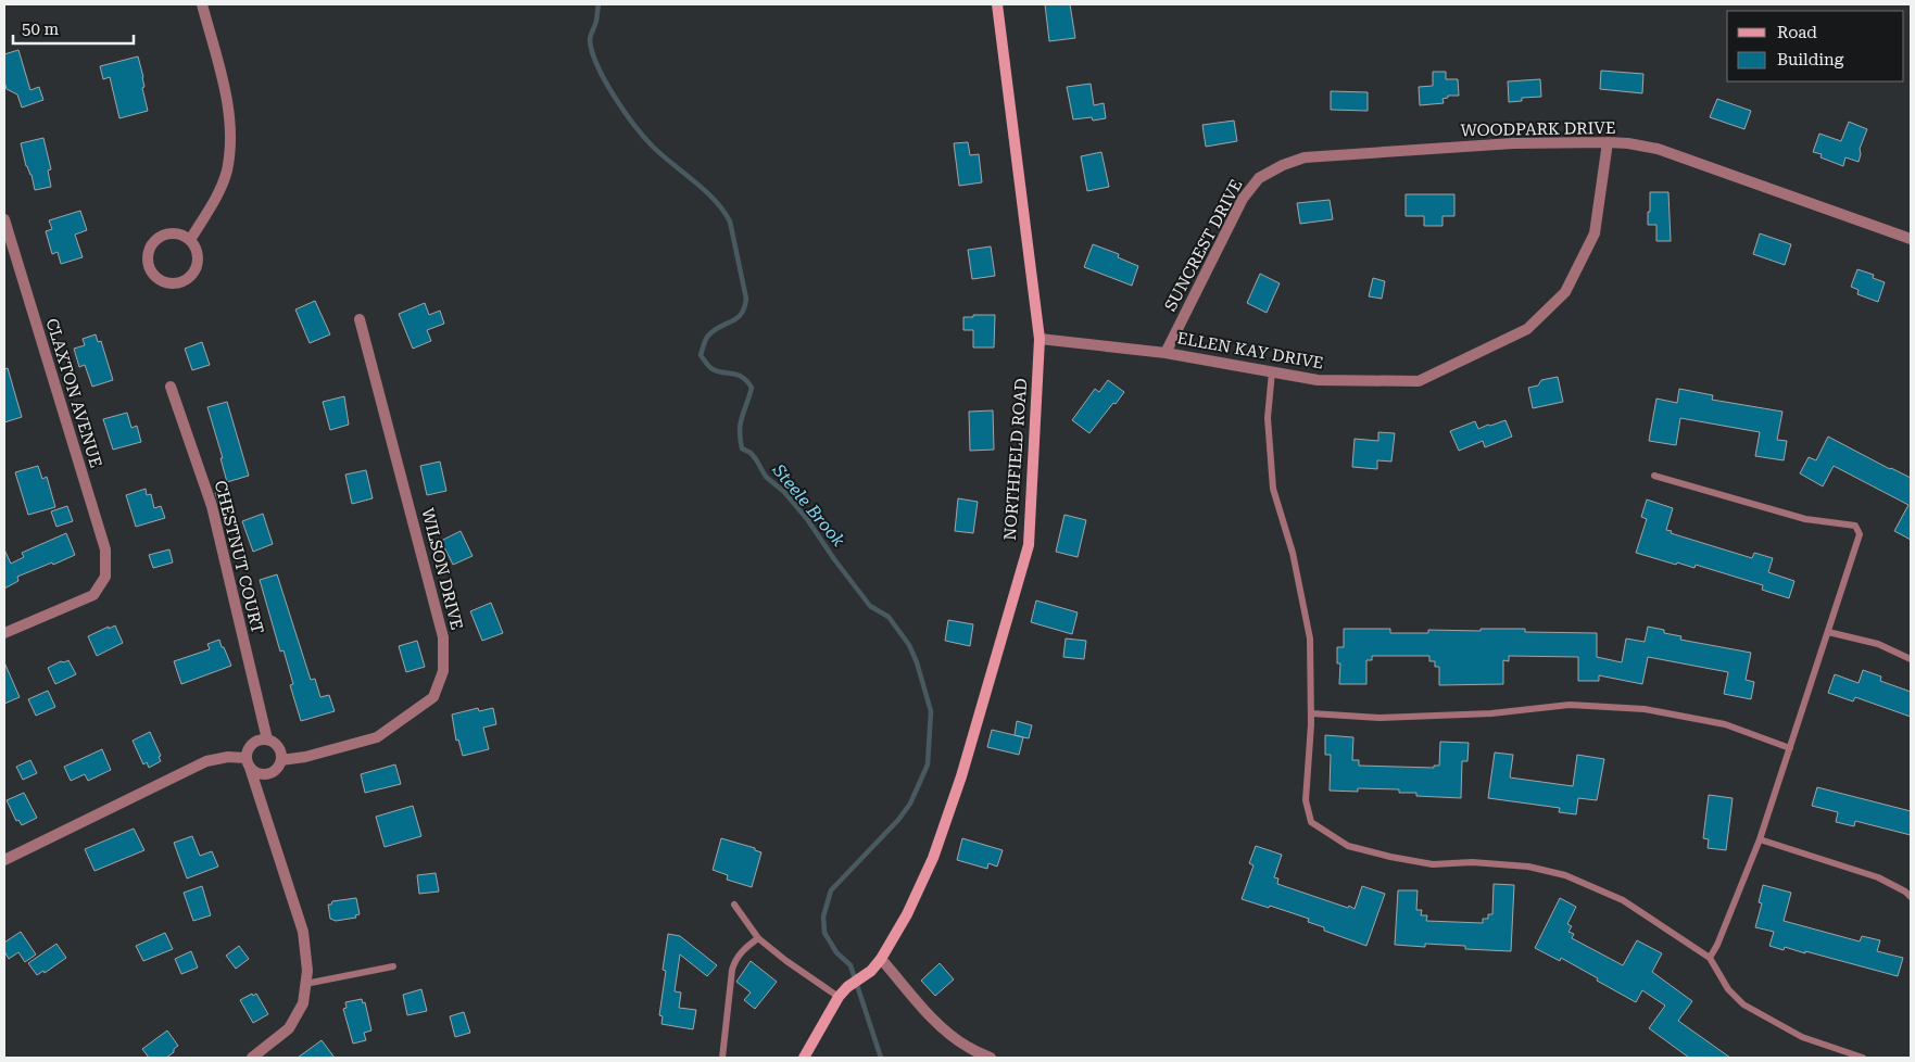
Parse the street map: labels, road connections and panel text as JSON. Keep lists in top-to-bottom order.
{
  "streets": {
    "street": [
      "WOODPARK DRIVE",
      "SUNCREST DRIVE",
      "ELLEN KAY DRIVE",
      "CLAXTON AVENUE",
      "NORTHFIELD ROAD",
      "CHESTNUT COURT",
      "WILSON DRIVE"
    ]
  },
  "crossings": [
    ["WOODPARK DRIVE", "SUNCREST DRIVE"],
    ["WOODPARK DRIVE", "ELLEN KAY DRIVE"],
    ["SUNCREST DRIVE", "ELLEN KAY DRIVE"],
    ["ELLEN KAY DRIVE", "NORTHFIELD ROAD"],
    ["CHESTNUT COURT", "WILSON DRIVE"]
  ],
  "water": ["Steele Brook"],
  "legend": ["Road", "Building"],
  "scale_bar": "50 m"
}
